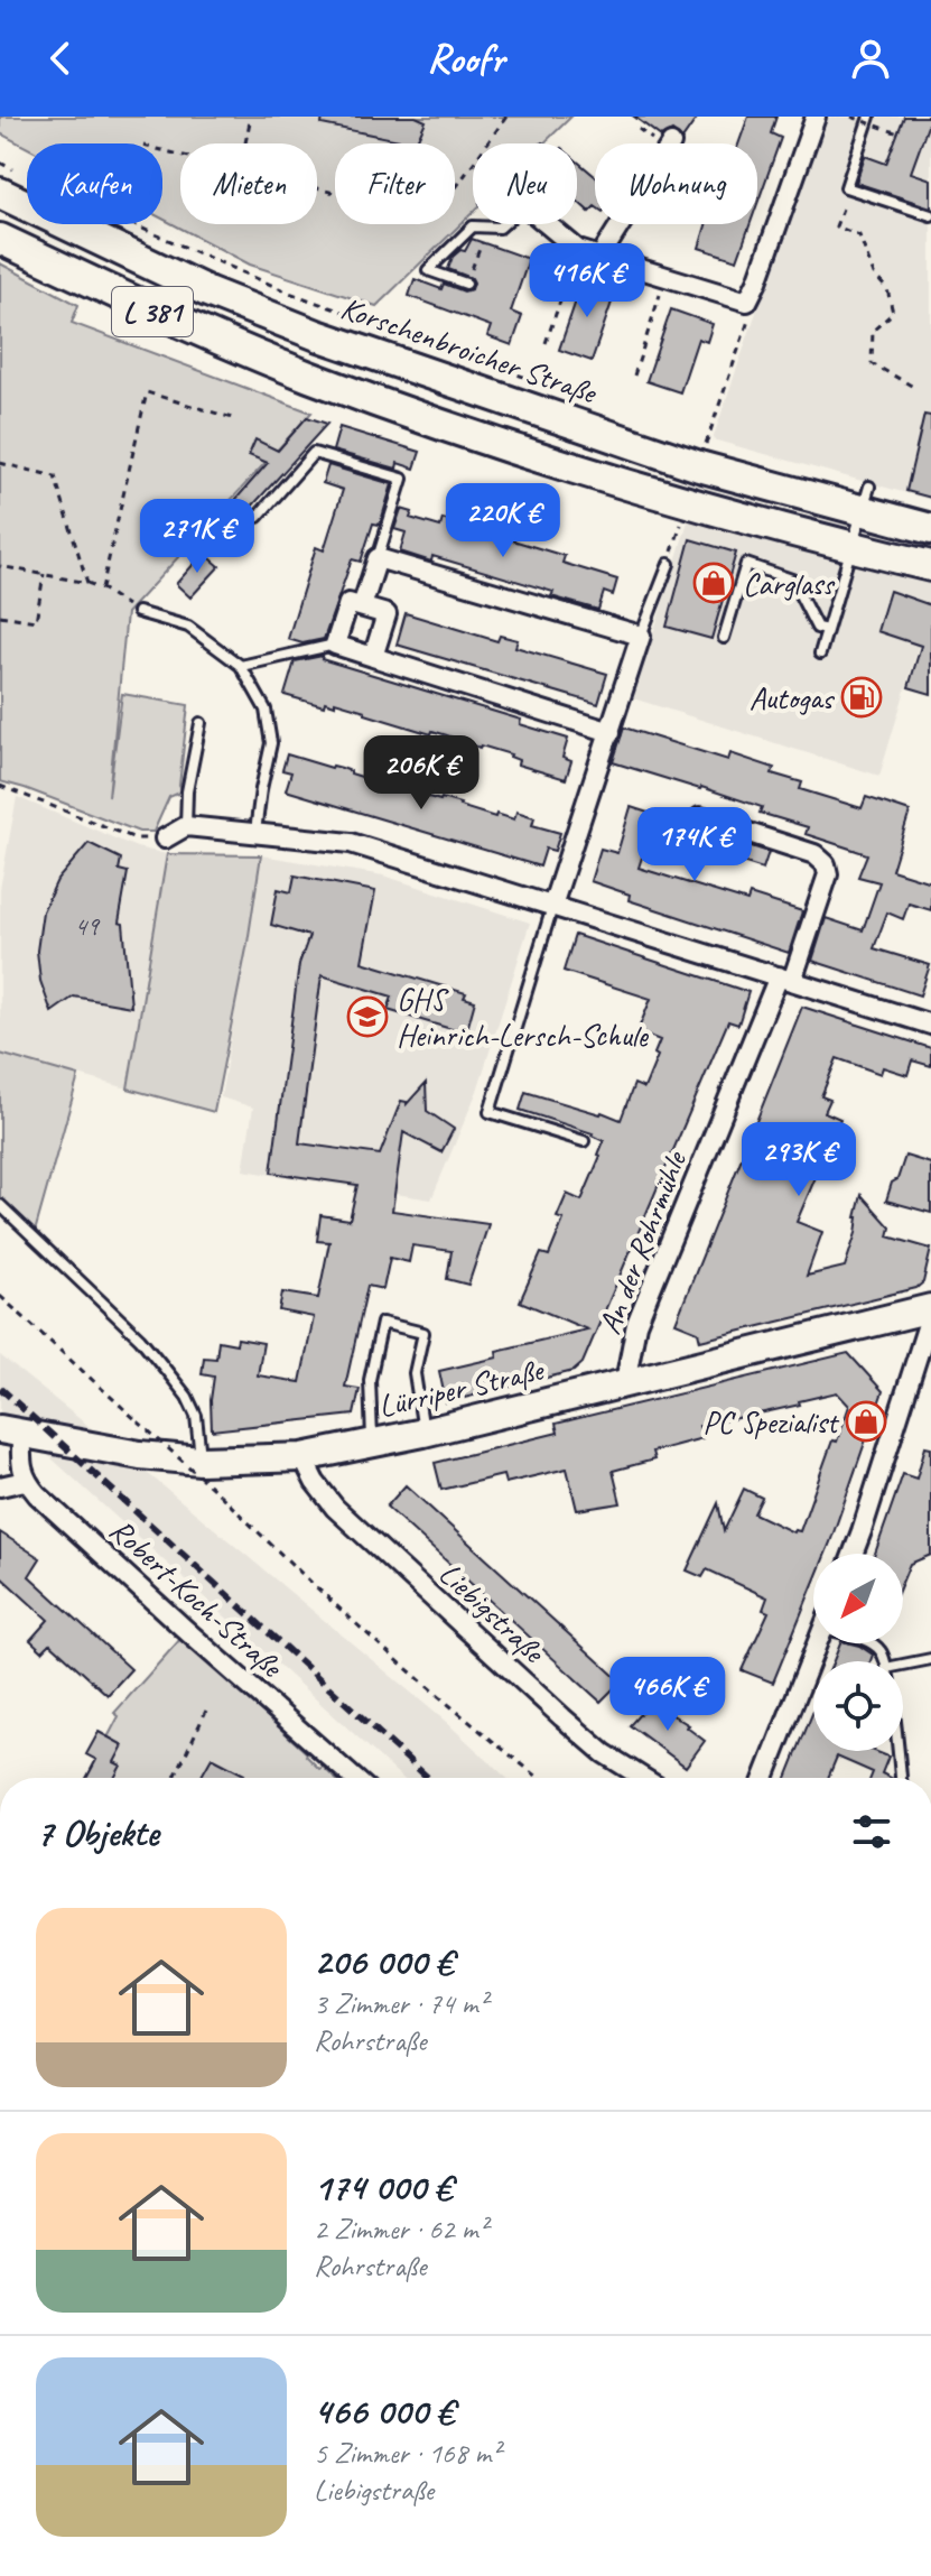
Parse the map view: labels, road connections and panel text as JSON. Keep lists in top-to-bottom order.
{
  "streets": {
    "main road": ["L 381", "Korschenbroicher Straße"],
    "street": [
      "An der Rohrmühle",
      "Lürriper Straße",
      "Robert-Koch-Straße",
      "Liebigstraße"
    ]
  },
  "crossings": [
    ["An der Rohrmühle", "Lürriper Straße"],
    ["Lürriper Straße", "Liebigstraße"]
  ],
  "places": {
    "shop": ["Carglass", "PC Spezialist"],
    "fuel station": ["Autogas"],
    "school or university": ["GHS Heinrich-Lersch-Schule"]
  },
  "house_numbers": ["49"],
  "north": "bottom left",
  "page": {
    "header": "Roofr",
    "chip": [
      "Kaufen",
      "Mieten",
      "Filter",
      "Neu",
      "Wohnung"
    ],
    "price": [
      "416K €",
      "220K €",
      "271K €",
      "206K €",
      "174K €",
      "293K €",
      "466K €"
    ],
    "heading": "7 Objekte",
    "list": [
      {
        "name": "206 000 €",
        "note": "3 Zimmer · 74 m² · Rohrstraße"
      },
      {
        "name": "174 000 €",
        "note": "2 Zimmer · 62 m² · Rohrstraße"
      },
      {
        "name": "466 000 €",
        "note": "5 Zimmer · 168 m² · Liebigstraße"
      }
    ]
  }
}
